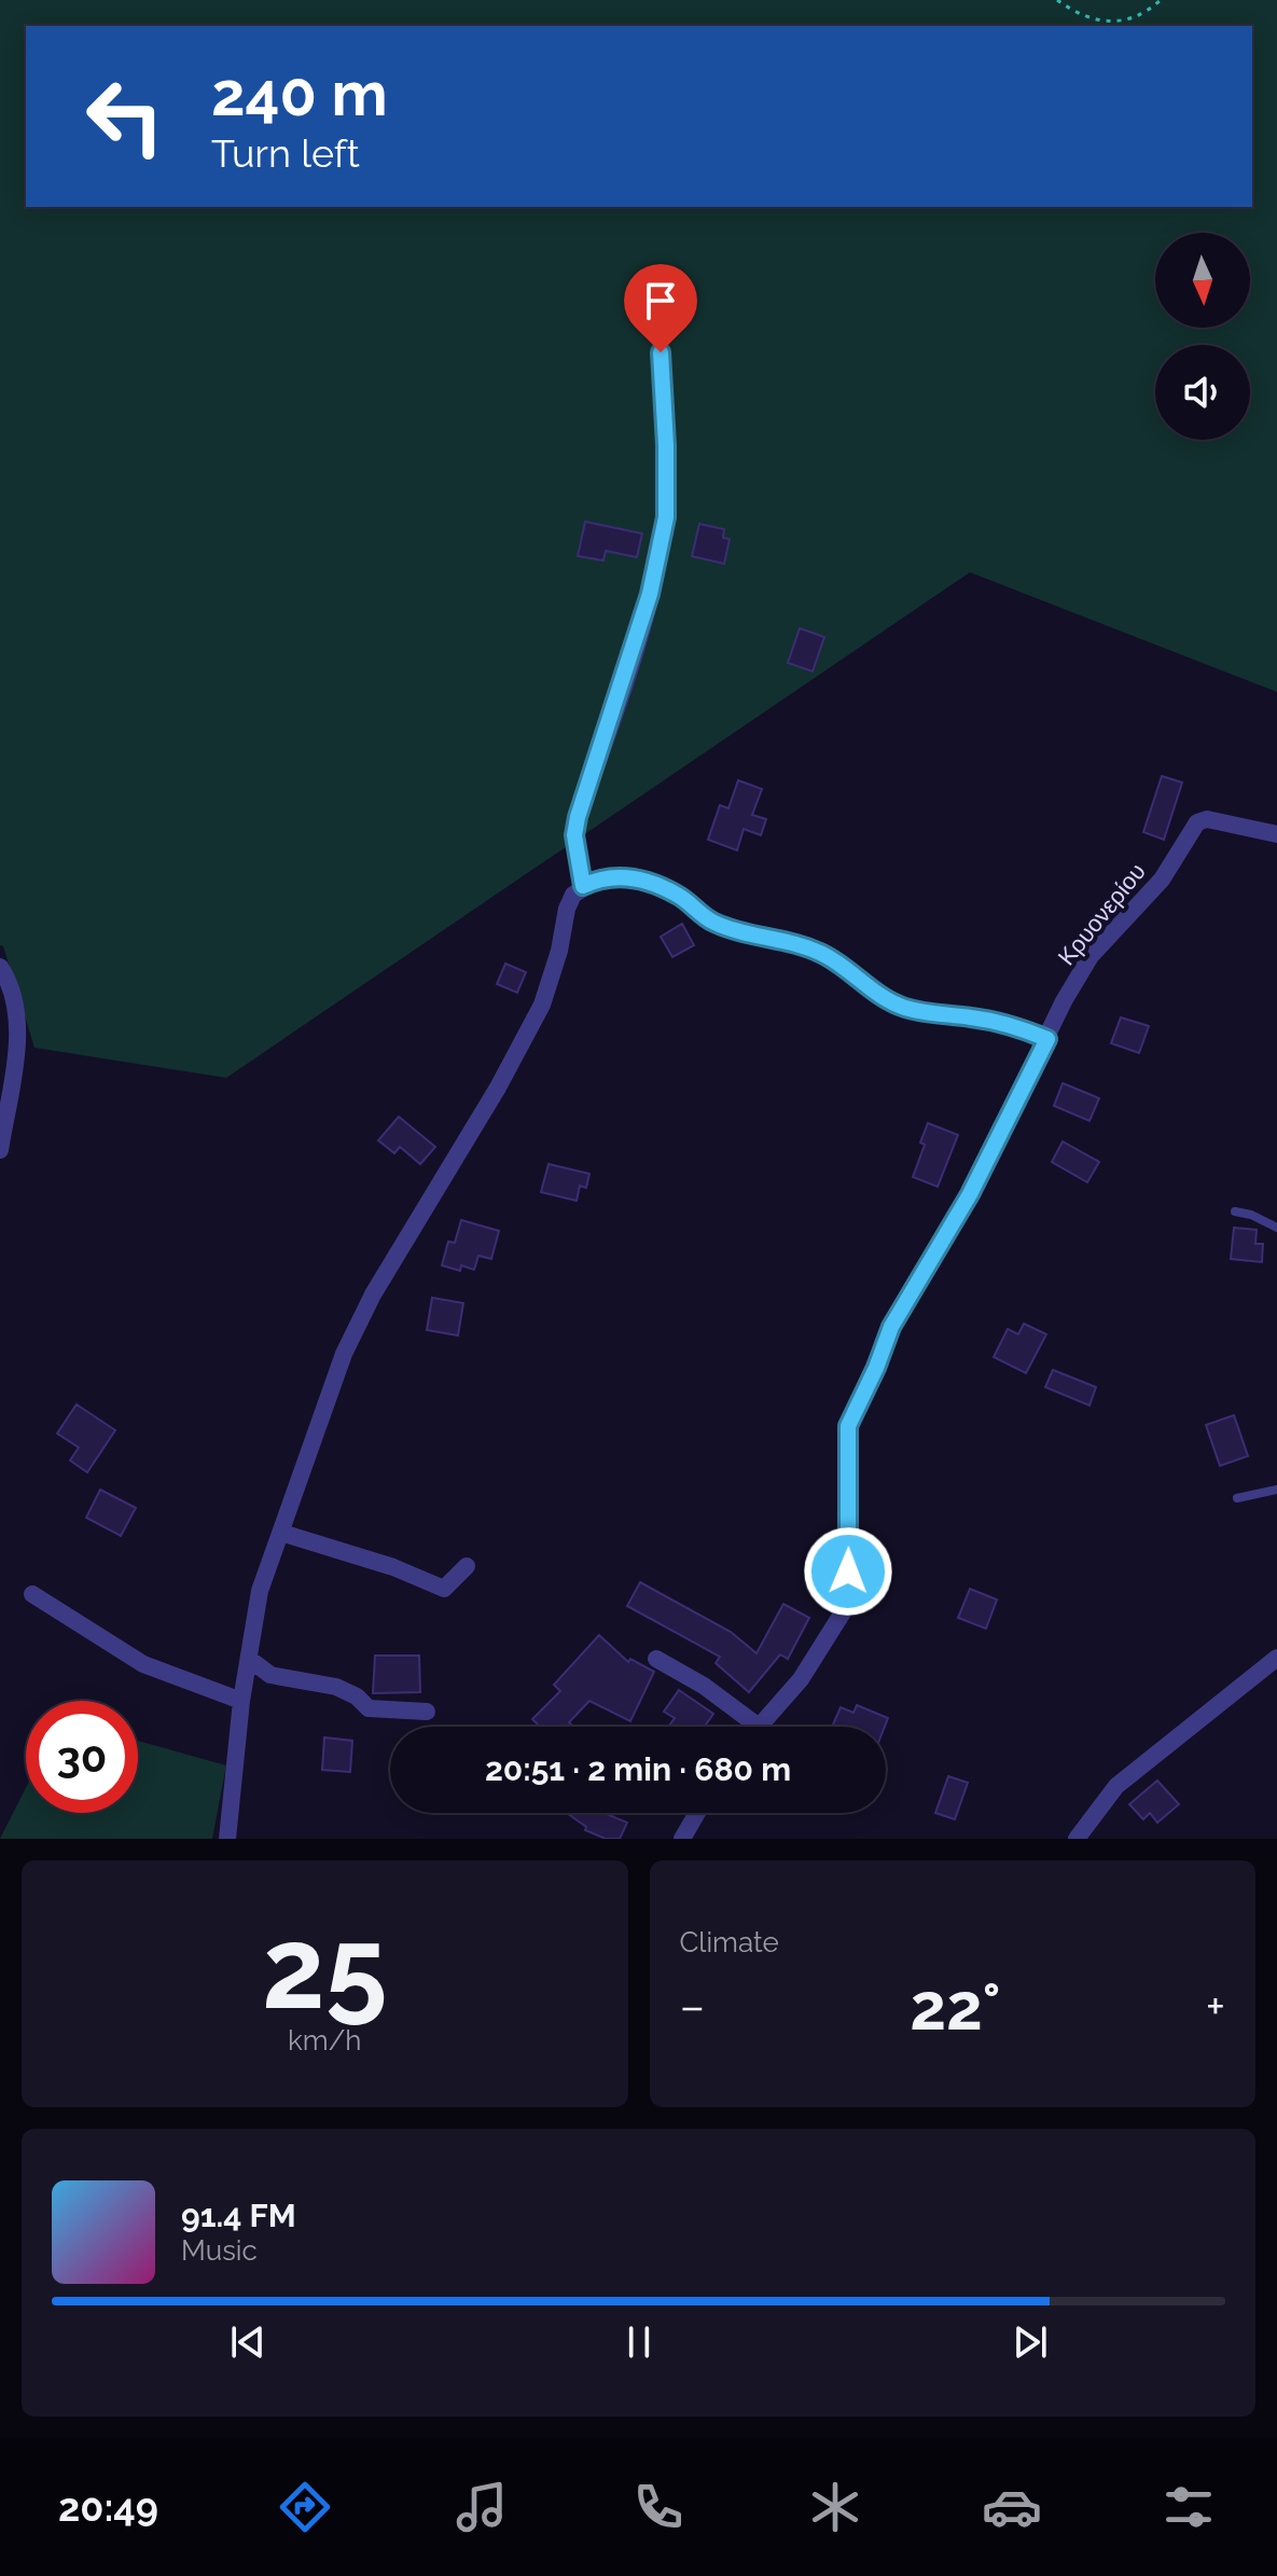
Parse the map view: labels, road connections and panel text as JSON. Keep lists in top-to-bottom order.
{
  "streets": {
    "street": ["Κρυονερίου"]
  },
  "north": "bottom",
  "page": {
    "turn": ["240 m", "Turn left"],
    "limit": "30",
    "trip": "20:51 · 2 min · 680 m",
    "tile": [
      ["25", "km/h"],
      "Climate"
    ],
    "heat": ["−", "22°", "+"],
    "song": ["91.4 FM", "Music"],
    "tabs": "20:49"
  }
}
